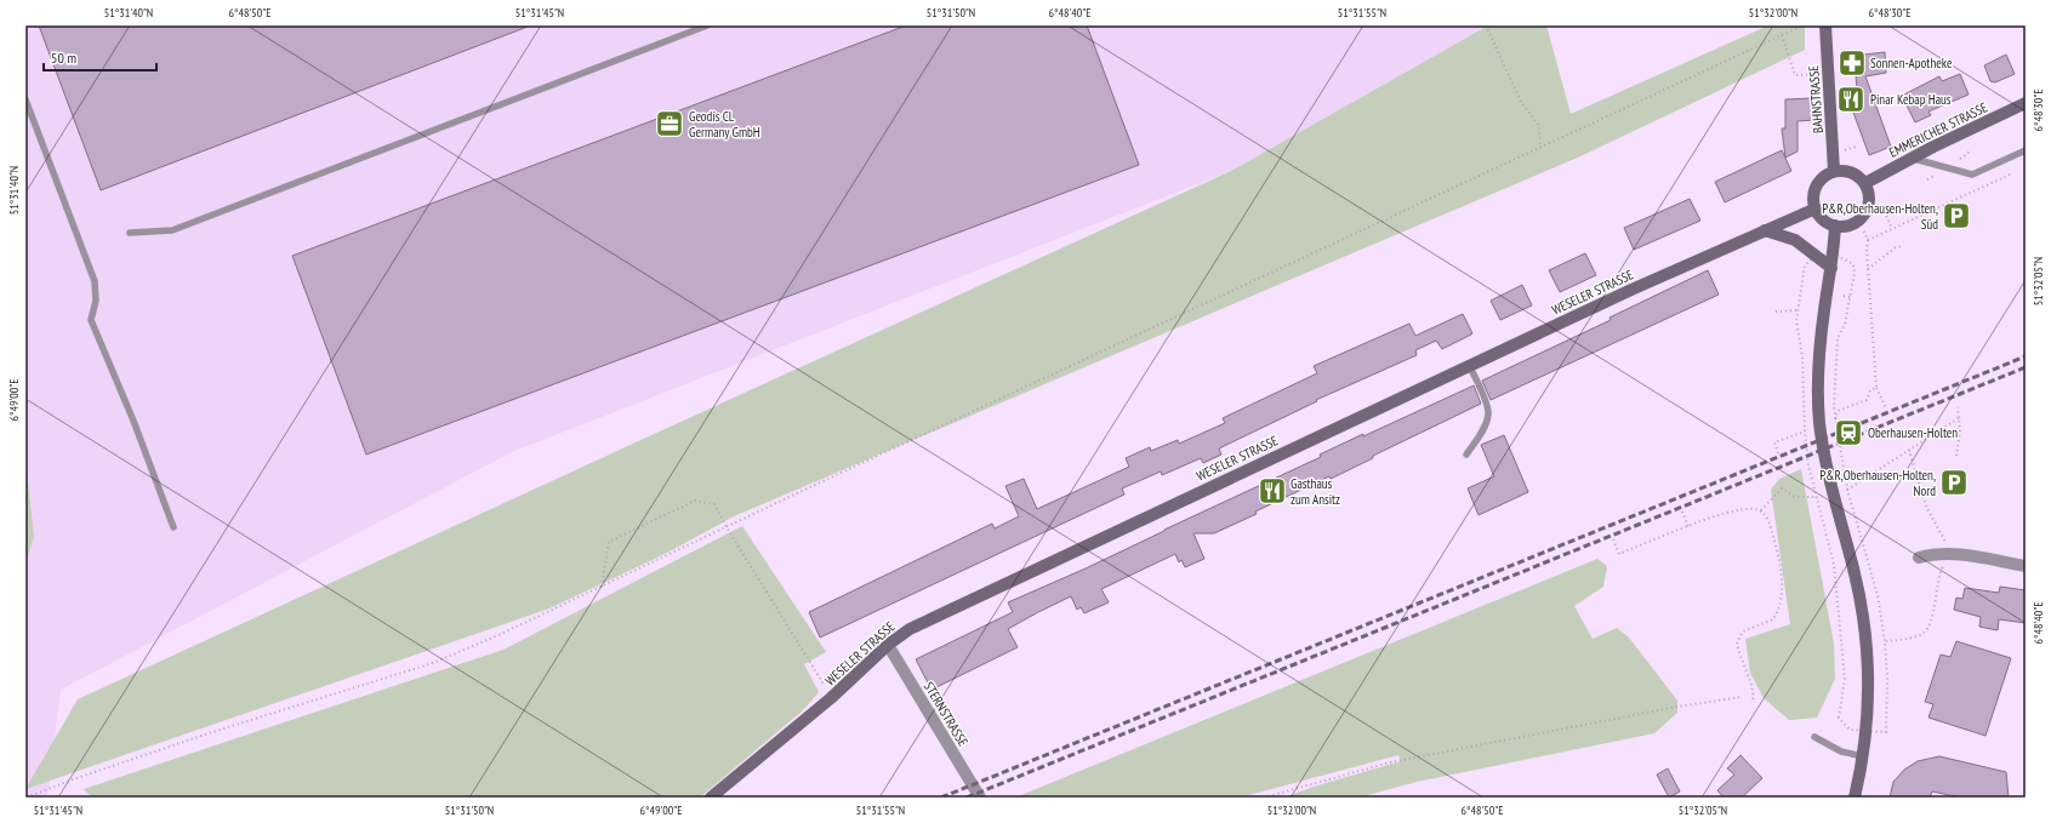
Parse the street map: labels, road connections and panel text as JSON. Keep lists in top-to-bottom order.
{
  "streets": {
    "main road": ["BAHNSTRASSE", "EMMERICHER STRASSE", "WESELER STRASSE"],
    "street": ["STERNSTRASSE"]
  },
  "crossings": [
    ["BAHNSTRASSE", "EMMERICHER STRASSE"],
    ["BAHNSTRASSE", "WESELER STRASSE"],
    ["EMMERICHER STRASSE", "WESELER STRASSE"],
    ["WESELER STRASSE", "STERNSTRASSE"]
  ],
  "places": {
    "pharmacy": ["Sonnen-Apotheke"],
    "restaurant": ["Pinar Kebap Haus", "Gasthaus zum Ansitz"],
    "office": ["Geodis CL Germany GmbH"],
    "parking": ["P&R,Oberhausen-Holten, Süd", "P&R,Oberhausen-Holten, Nord"],
    "station": ["Oberhausen-Holten"]
  },
  "scale_bar": "50 m",
  "coordinates": [
    "51°31'40\"N",
    "6°48'50\"E",
    "51°31'45\"N",
    "51°31'50\"N",
    "6°48'40\"E",
    "51°31'55\"N",
    "51°32'00\"N",
    "6°48'30\"E",
    "51°32'05\"N",
    "6°49'00\"E"
  ]
}
